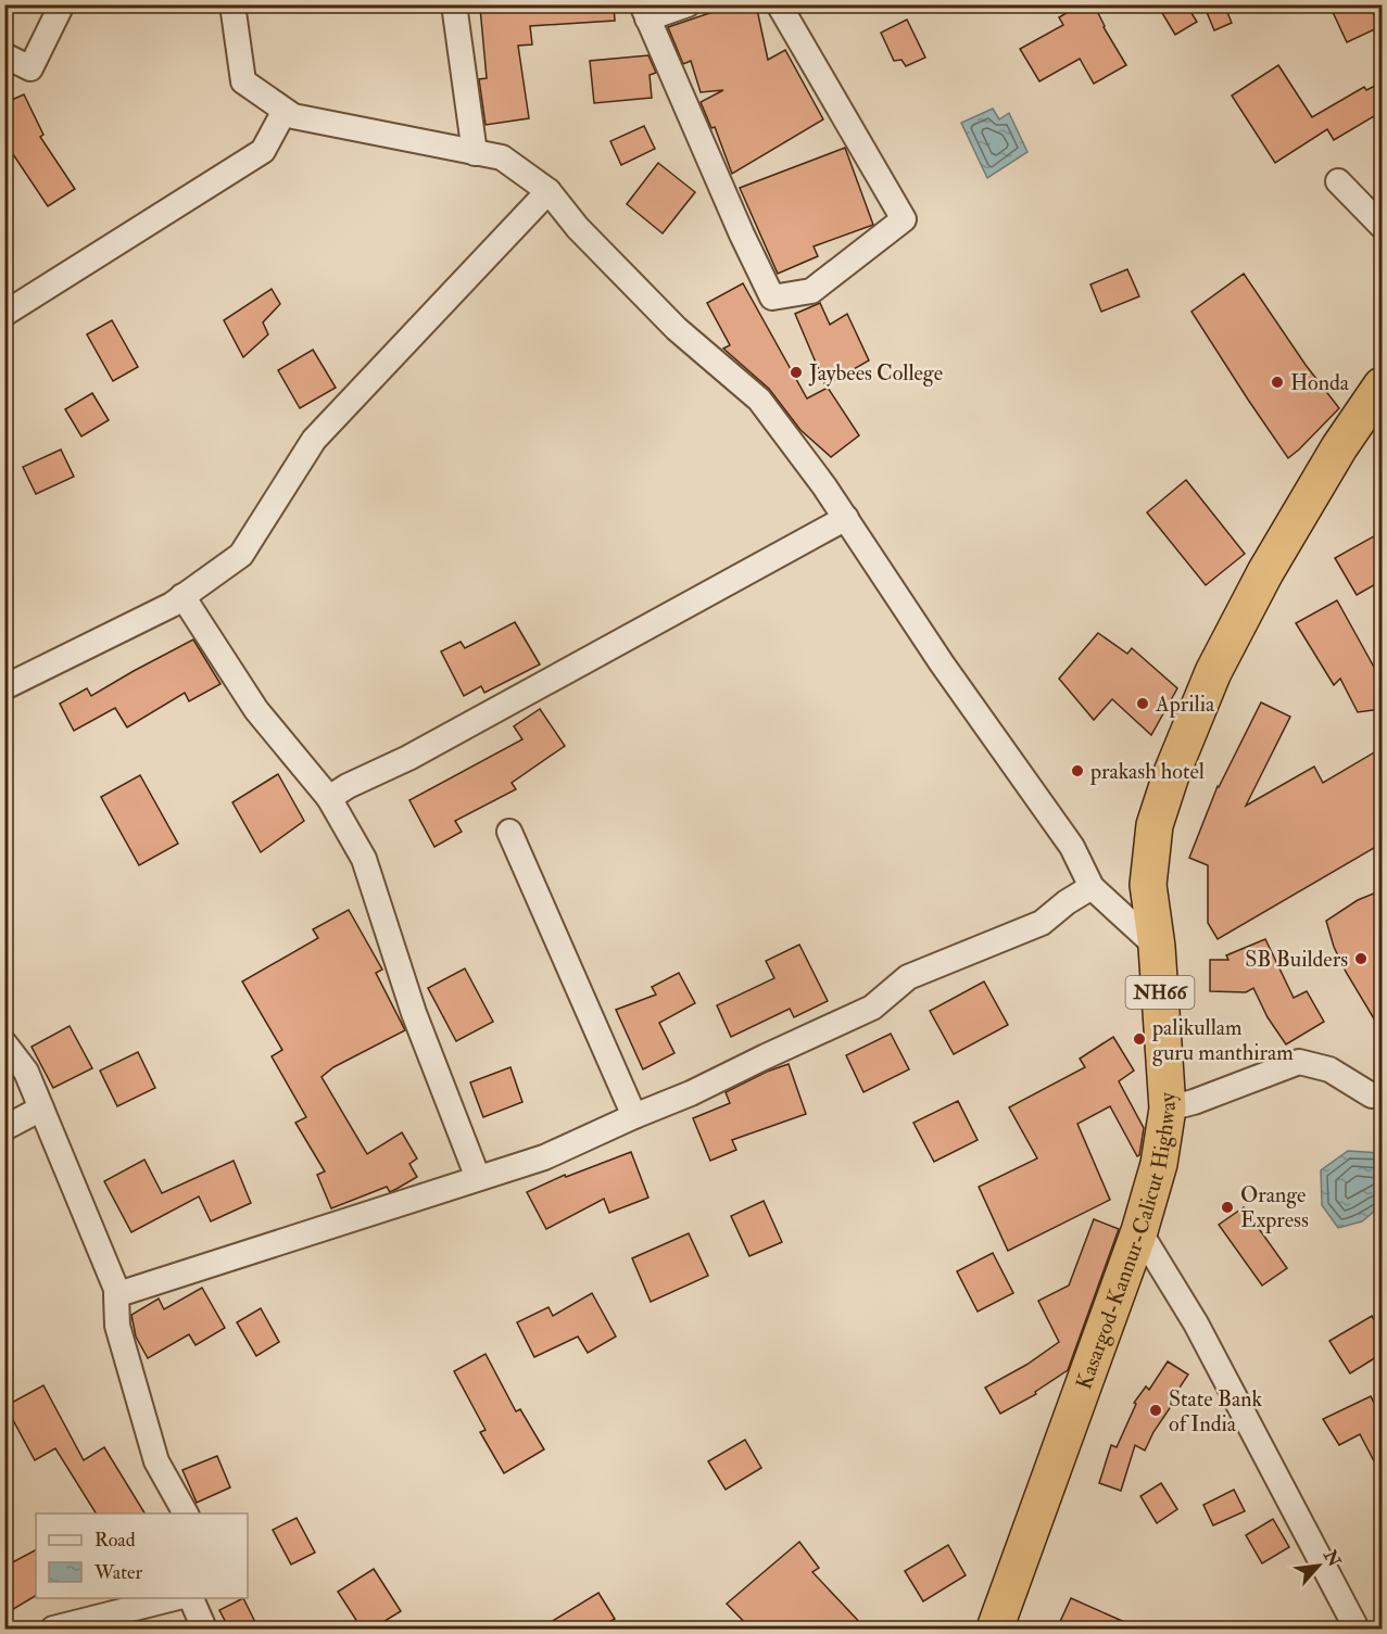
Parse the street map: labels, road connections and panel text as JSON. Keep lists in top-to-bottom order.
{
  "streets": {
    "highway": ["NH66", "Kasargod-Kannur-Calicut Highway"]
  },
  "places": [
    "Jaybees College",
    "Honda",
    "Aprilia",
    "prakash hotel",
    "SB Builders",
    "palikullam guru manthiram",
    "Orange Express",
    "State Bank of India"
  ],
  "legend": ["Road", "Water"],
  "north": "top right"
}
